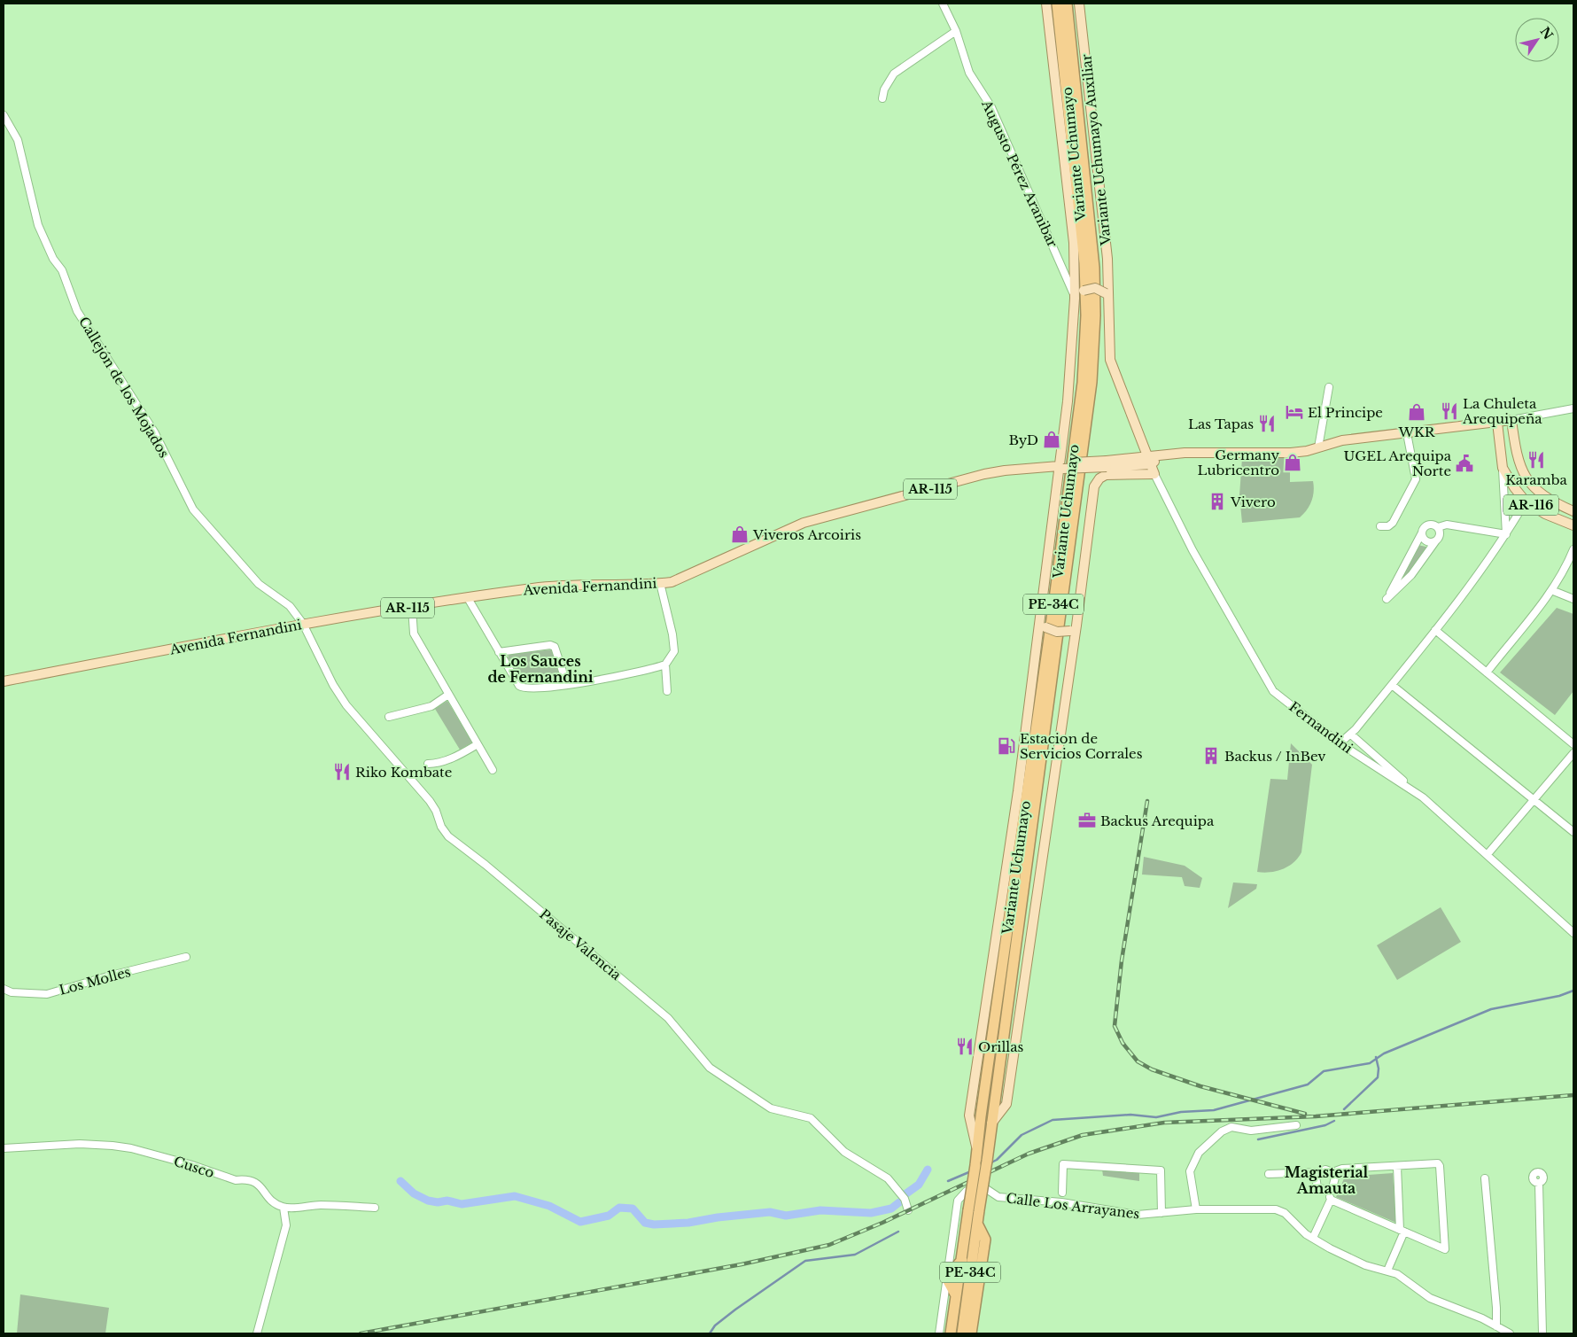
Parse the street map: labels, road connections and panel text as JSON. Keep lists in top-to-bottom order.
{
  "streets": {
    "highway": ["Variante Uchumayo", "PE-34C"],
    "main road": [
      "Variante Uchumayo Auxiliar",
      "AR-115",
      "AR-116",
      "Avenida Fernandini",
      "Fernandini"
    ],
    "street": [
      "Augusto Pérez Aranibar",
      "Callejón de los Mojados",
      "Pasaje Valencia",
      "Los Molles",
      "Cusco",
      "Calle Los Arrayanes"
    ]
  },
  "crossings": [
    ["Variante Uchumayo", "Augusto Pérez Aranibar"],
    ["Variante Uchumayo", "Avenida Fernandini"],
    ["Variante Uchumayo", "Fernandini"],
    ["Callejón de los Mojados", "Avenida Fernandini"],
    ["Callejón de los Mojados", "Pasaje Valencia"],
    ["AR-116", "Avenida Fernandini"],
    ["Avenida Fernandini", "Fernandini"],
    ["Avenida Fernandini", "Pasaje Valencia"]
  ],
  "districts": ["Los Sauces de Fernandini", "Magisterial Amauta"],
  "places": {
    "restaurant": [
      "La Chuleta Arequipeña",
      "Las Tapas",
      "Karamba",
      "Riko Kombate",
      "Orillas"
    ],
    "hotel": ["El Principe"],
    "shop": [
      "WKR",
      "ByD",
      "Germany Lubricentro",
      "Viveros Arcoiris"
    ],
    "public building": ["UGEL Arequipa Norte"],
    "building": ["Vivero", "Backus / InBev"],
    "fuel station": ["Estacion de Servicios Corrales"],
    "office": ["Backus Arequipa"]
  },
  "north": "top right"
}
